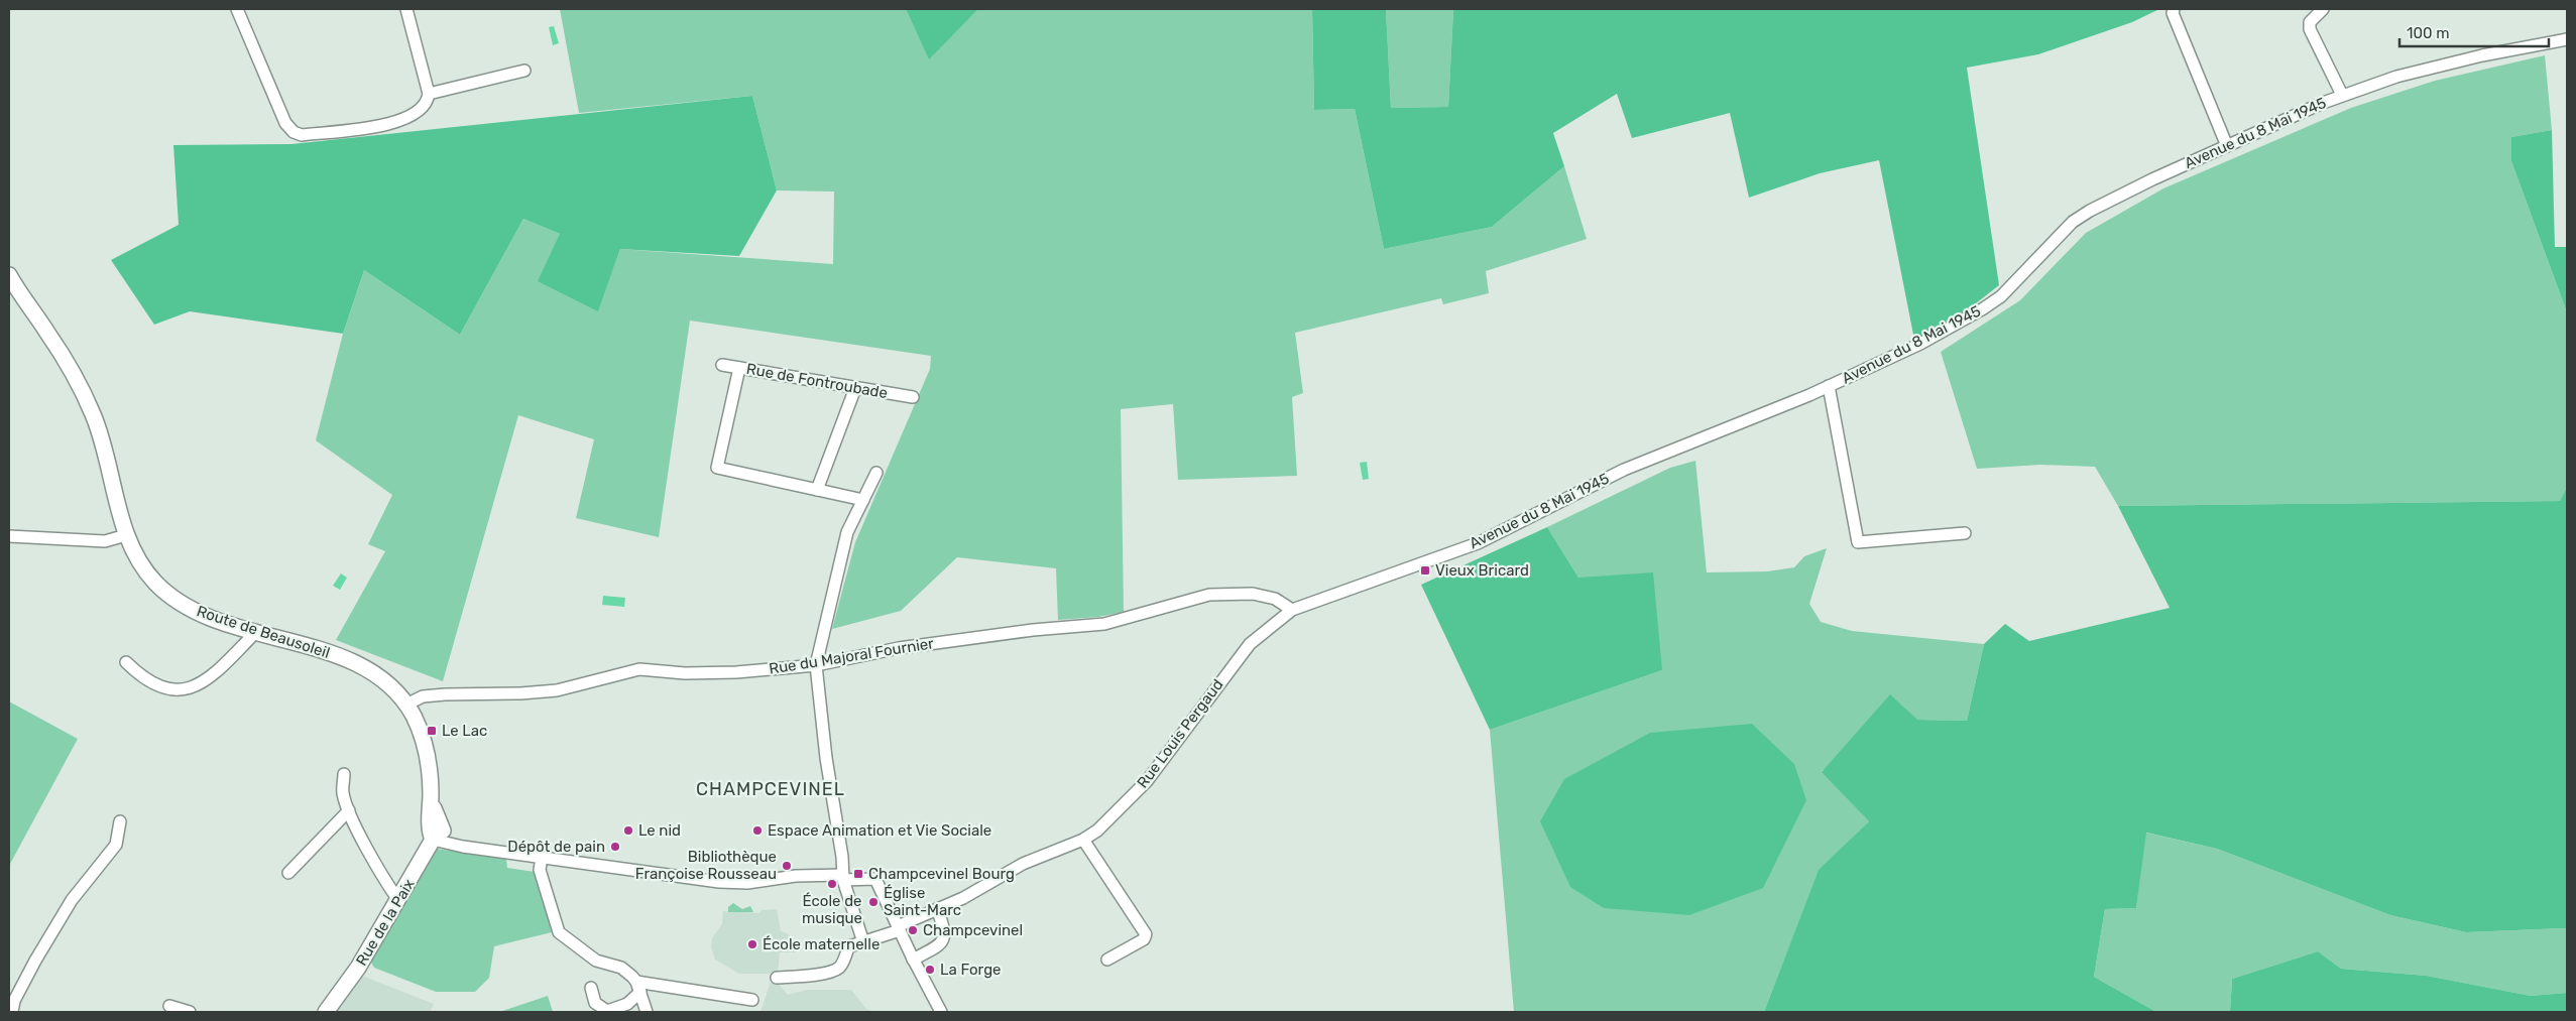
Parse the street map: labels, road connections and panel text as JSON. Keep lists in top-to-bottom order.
{
  "streets": {
    "main road": ["Route de Beausoleil", "Rue de la Paix"],
    "street": [
      "Avenue du 8 Mai 1945",
      "Rue de Fontroubade",
      "Rue du Majoral Fournier",
      "Rue Louis Pergaud"
    ]
  },
  "crossings": [
    ["Avenue du 8 Mai 1945", "Rue du Majoral Fournier"],
    ["Avenue du 8 Mai 1945", "Rue Louis Pergaud"],
    ["Route de Beausoleil", "Rue du Majoral Fournier"],
    ["Route de Beausoleil", "Rue de la Paix"],
    ["Rue du Majoral Fournier", "Rue Louis Pergaud"]
  ],
  "districts": ["CHAMPCEVINEL"],
  "places": {
    "transit": ["Vieux Bricard", "Le Lac", "Champcevinel Bourg"],
    "other": [
      "Le nid",
      "Espace Animation et Vie Sociale",
      "Dépôt de pain",
      "Bibliothèque Françoise Rousseau",
      "École de musique",
      "Église Saint-Marc",
      "Champcevinel",
      "École maternelle",
      "La Forge"
    ]
  },
  "scale_bar": "100 m"
}
